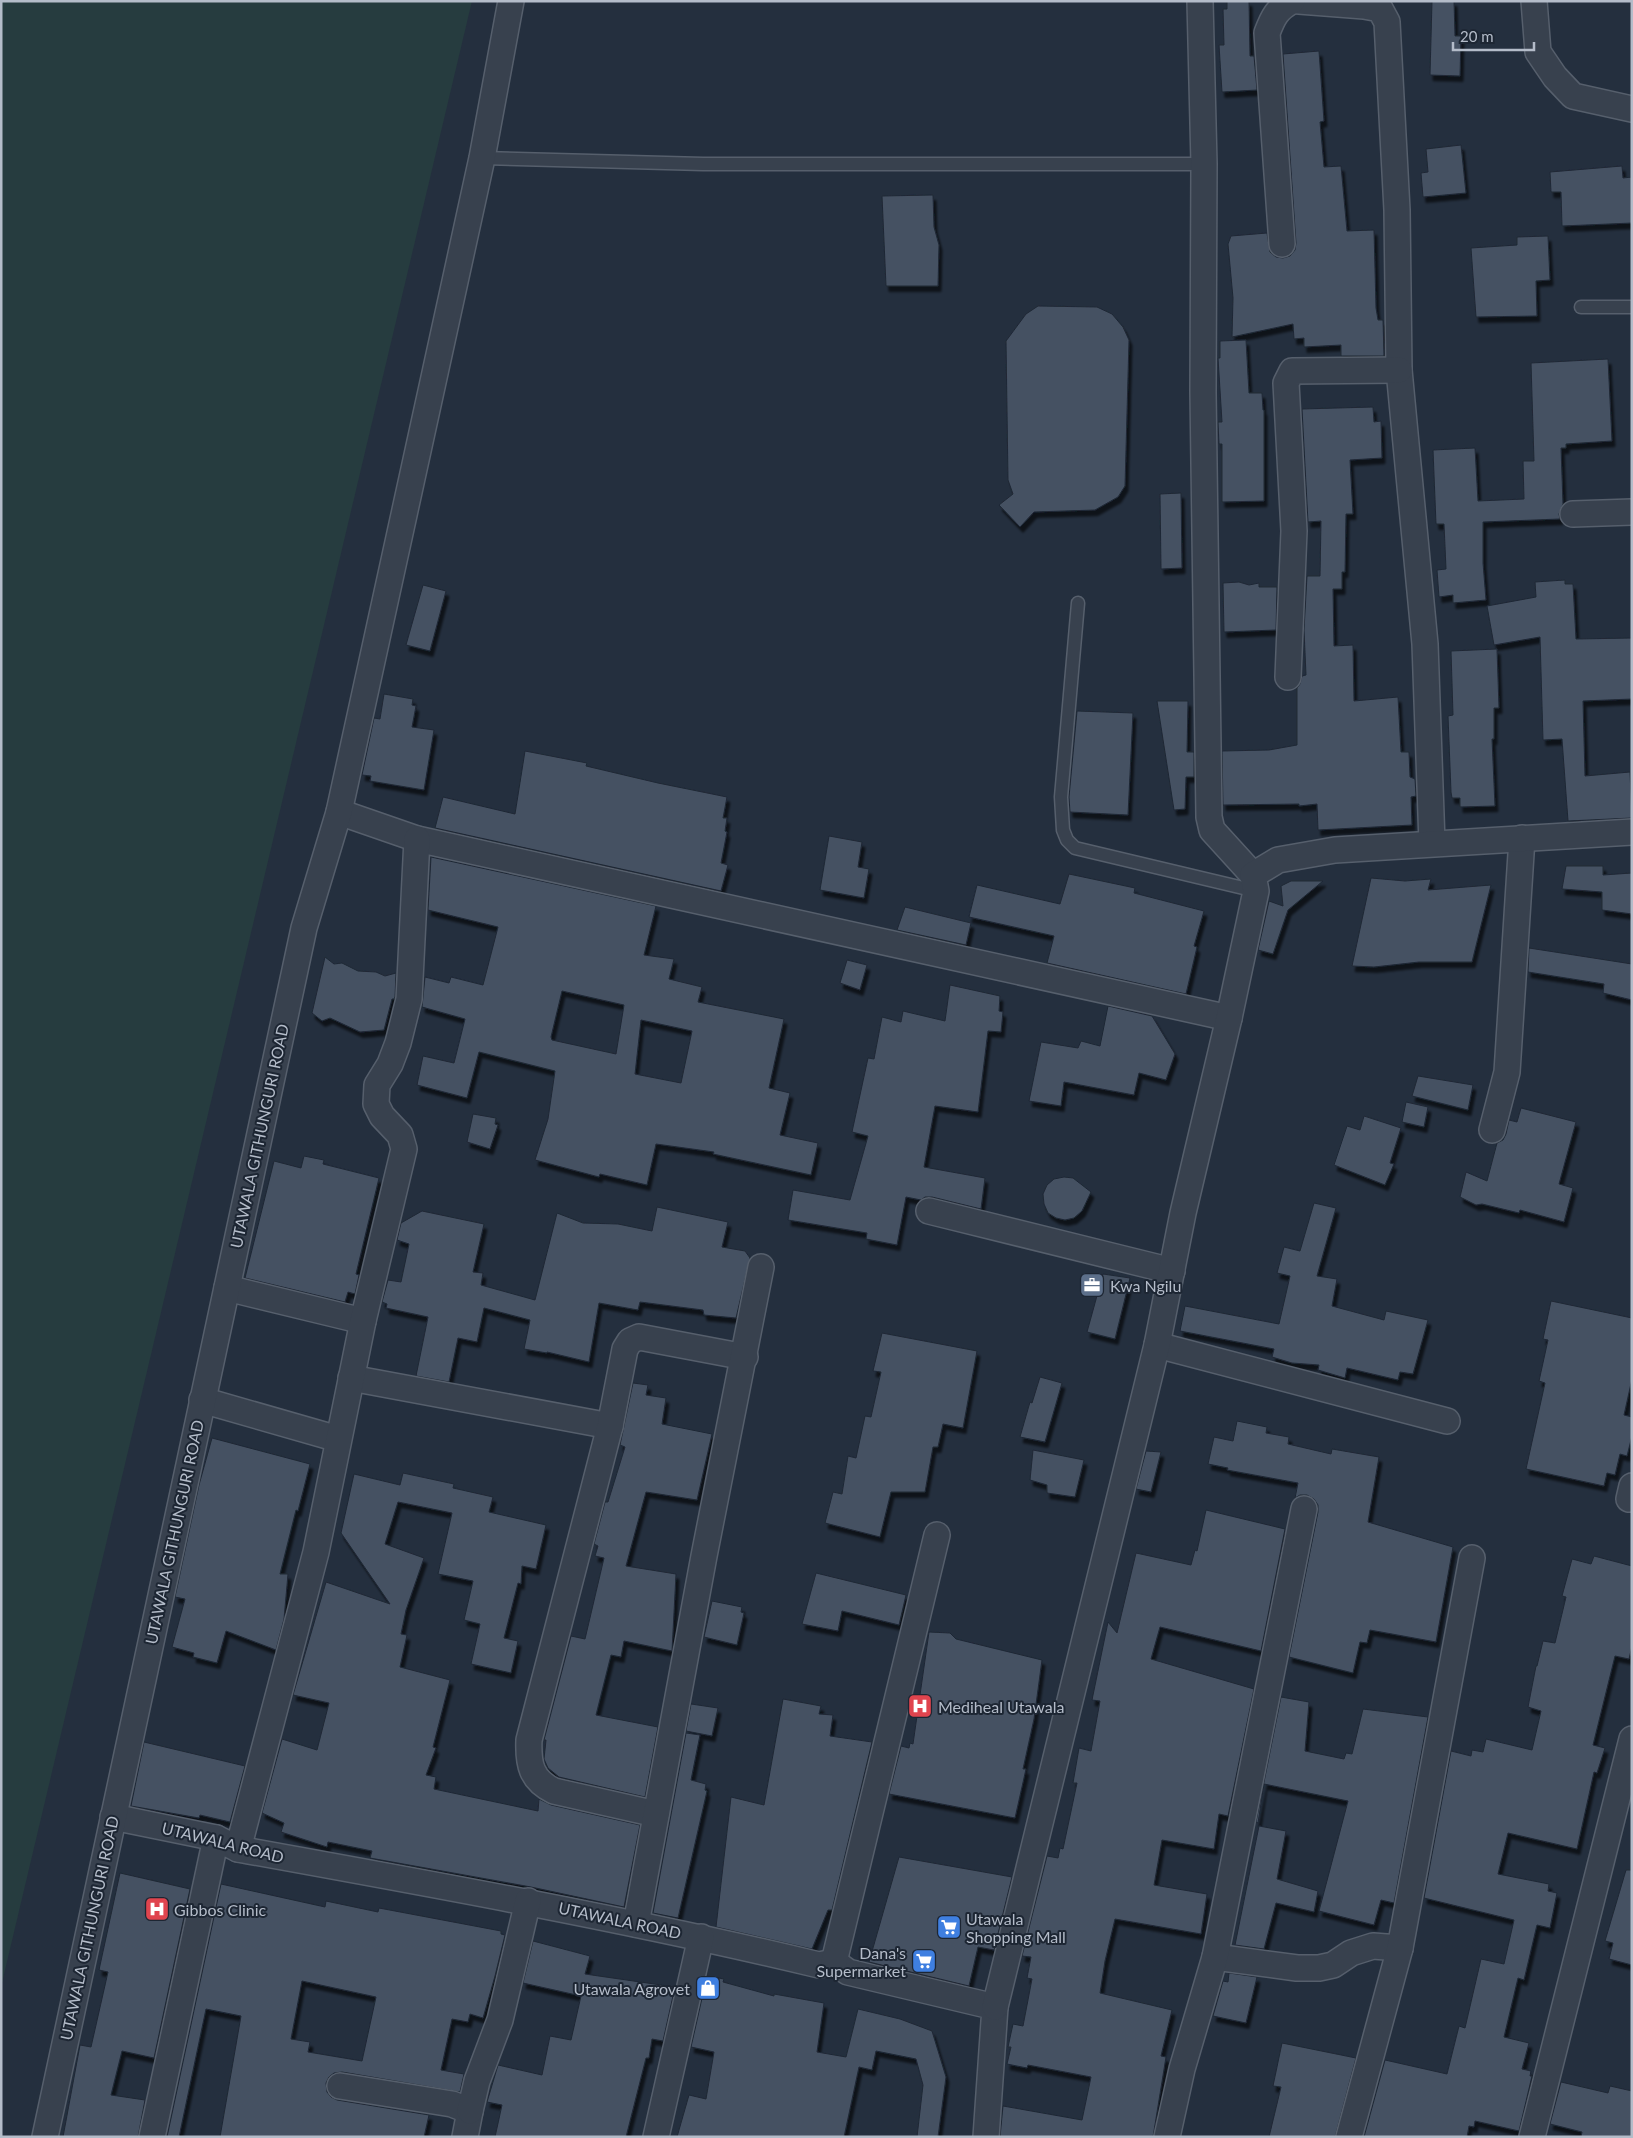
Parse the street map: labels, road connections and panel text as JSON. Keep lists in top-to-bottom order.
{
  "streets": {
    "street": ["UTAWALA GITHUNGURI ROAD", "UTAWALA ROAD"]
  },
  "crossings": [
    ["UTAWALA GITHUNGURI ROAD", "UTAWALA ROAD"]
  ],
  "places": {
    "office": ["Kwa Ngilu"],
    "hospital": ["Mediheal Utawala", "Gibbos Clinic"],
    "supermarket": ["Utawala Shopping Mall", "Dana's Supermarket"],
    "shop": ["Utawala Agrovet"]
  },
  "scale_bar": "20 m"
}
